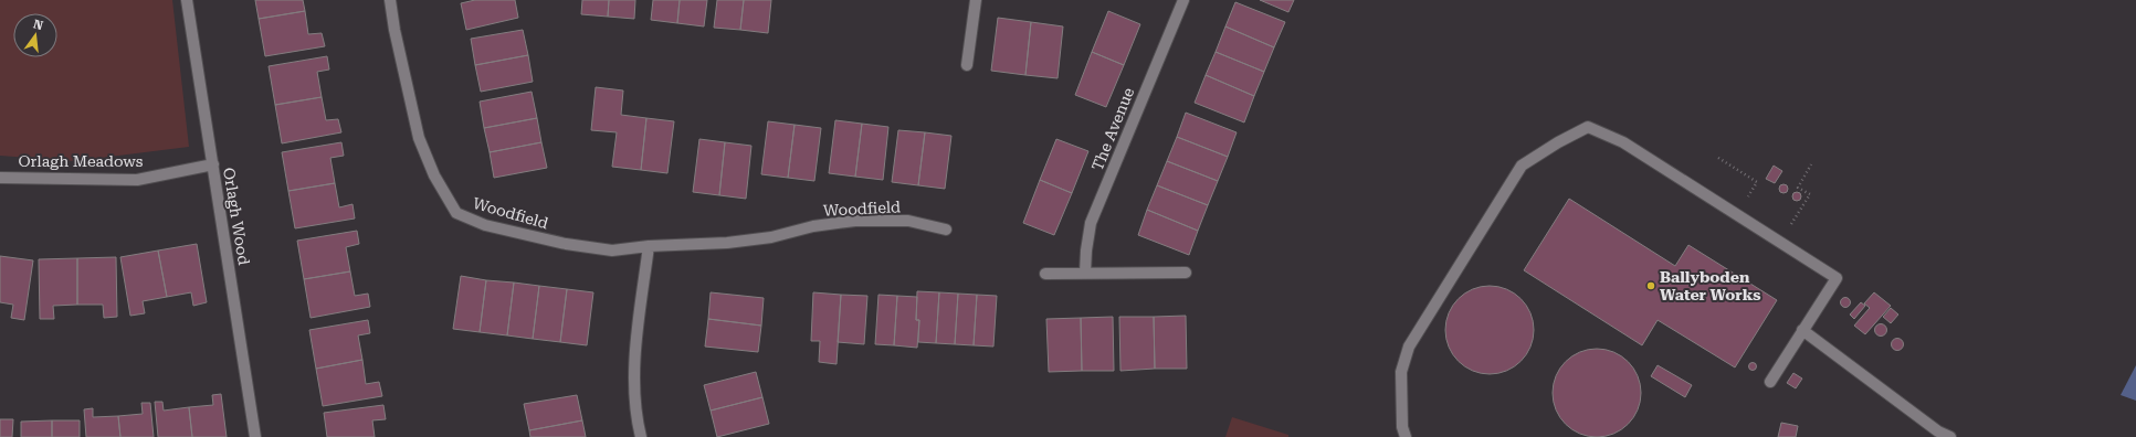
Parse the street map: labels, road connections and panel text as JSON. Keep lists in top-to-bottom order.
{
  "streets": {
    "street": [
      "The Avenue",
      "Orlagh Meadows",
      "Woodfield",
      "Orlagh Wood"
    ]
  },
  "crossings": [
    ["Orlagh Meadows", "Orlagh Wood"]
  ],
  "places": ["Ballyboden Water Works"],
  "north": "top"
}
